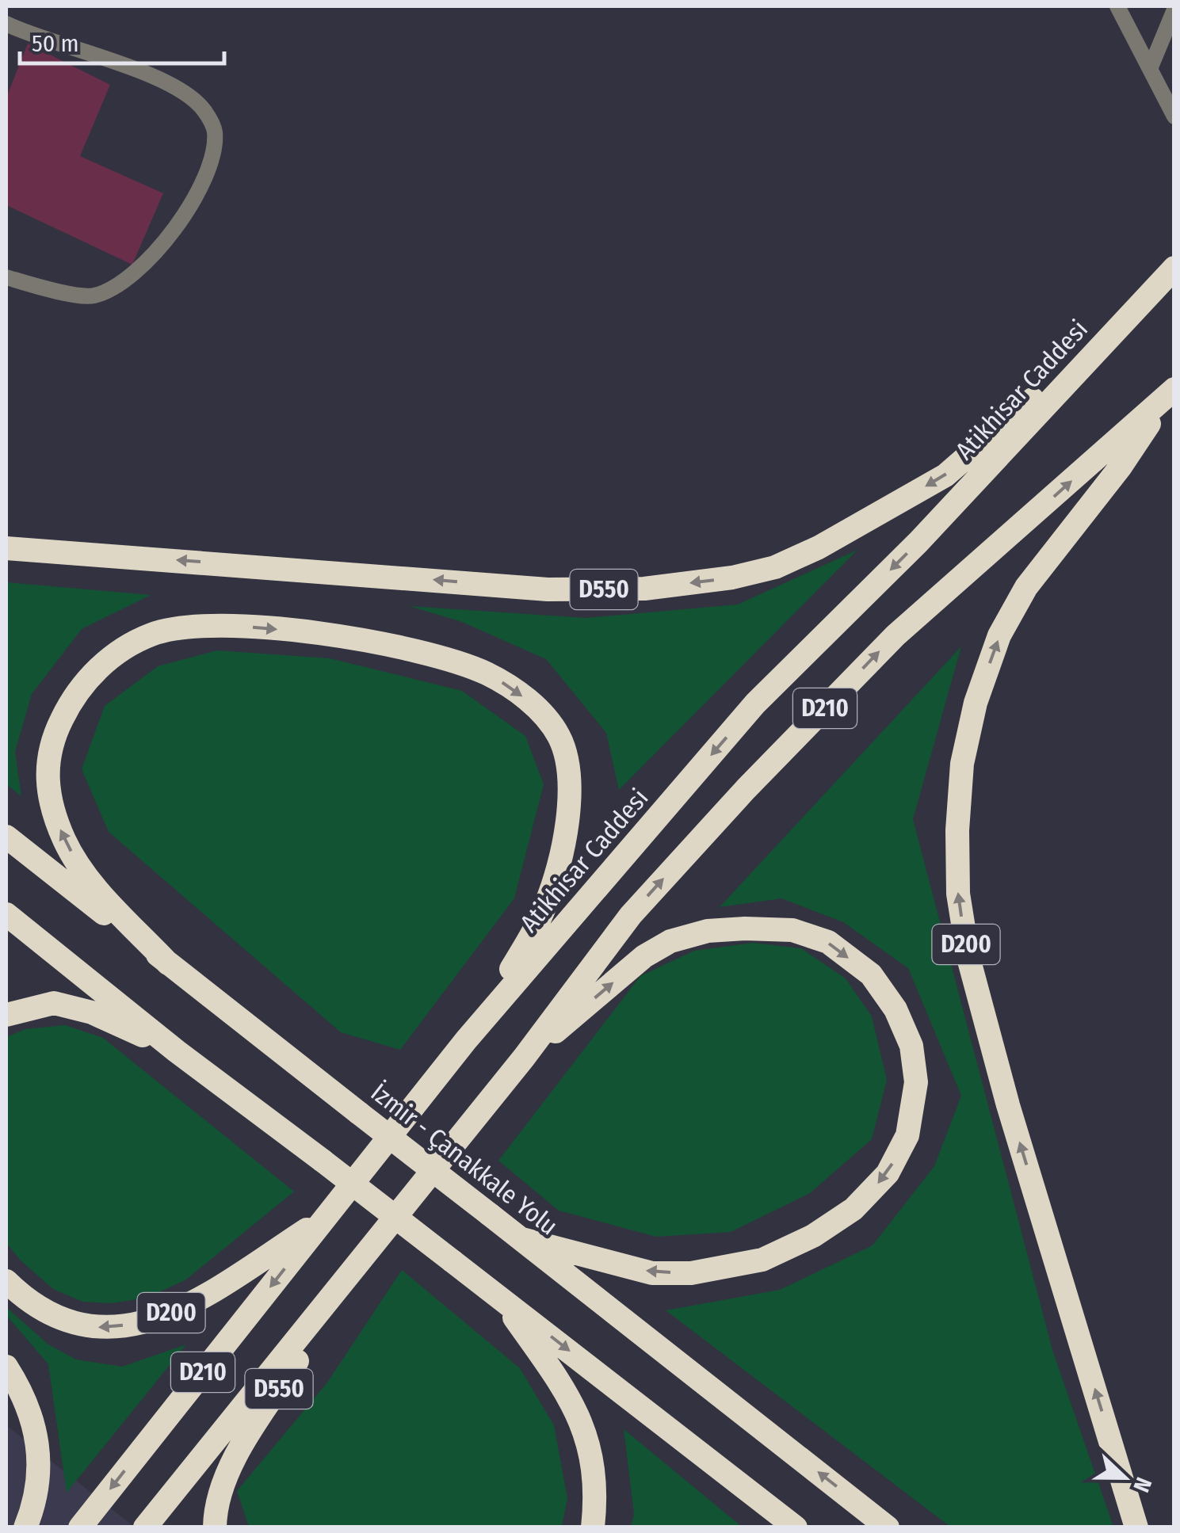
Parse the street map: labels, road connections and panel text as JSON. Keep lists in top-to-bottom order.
{
  "streets": {
    "highway": [
      "Atikhisar Caddesi",
      "D550",
      "D210",
      "D200",
      "İzmir - Çanakkale Yolu"
    ]
  },
  "crossings": [
    ["Atikhisar Caddesi", "D550"],
    ["Atikhisar Caddesi", "D200"],
    ["D550", "D210"],
    ["D210", "D200"]
  ],
  "scale_bar": "50 m",
  "north": "right"
}
